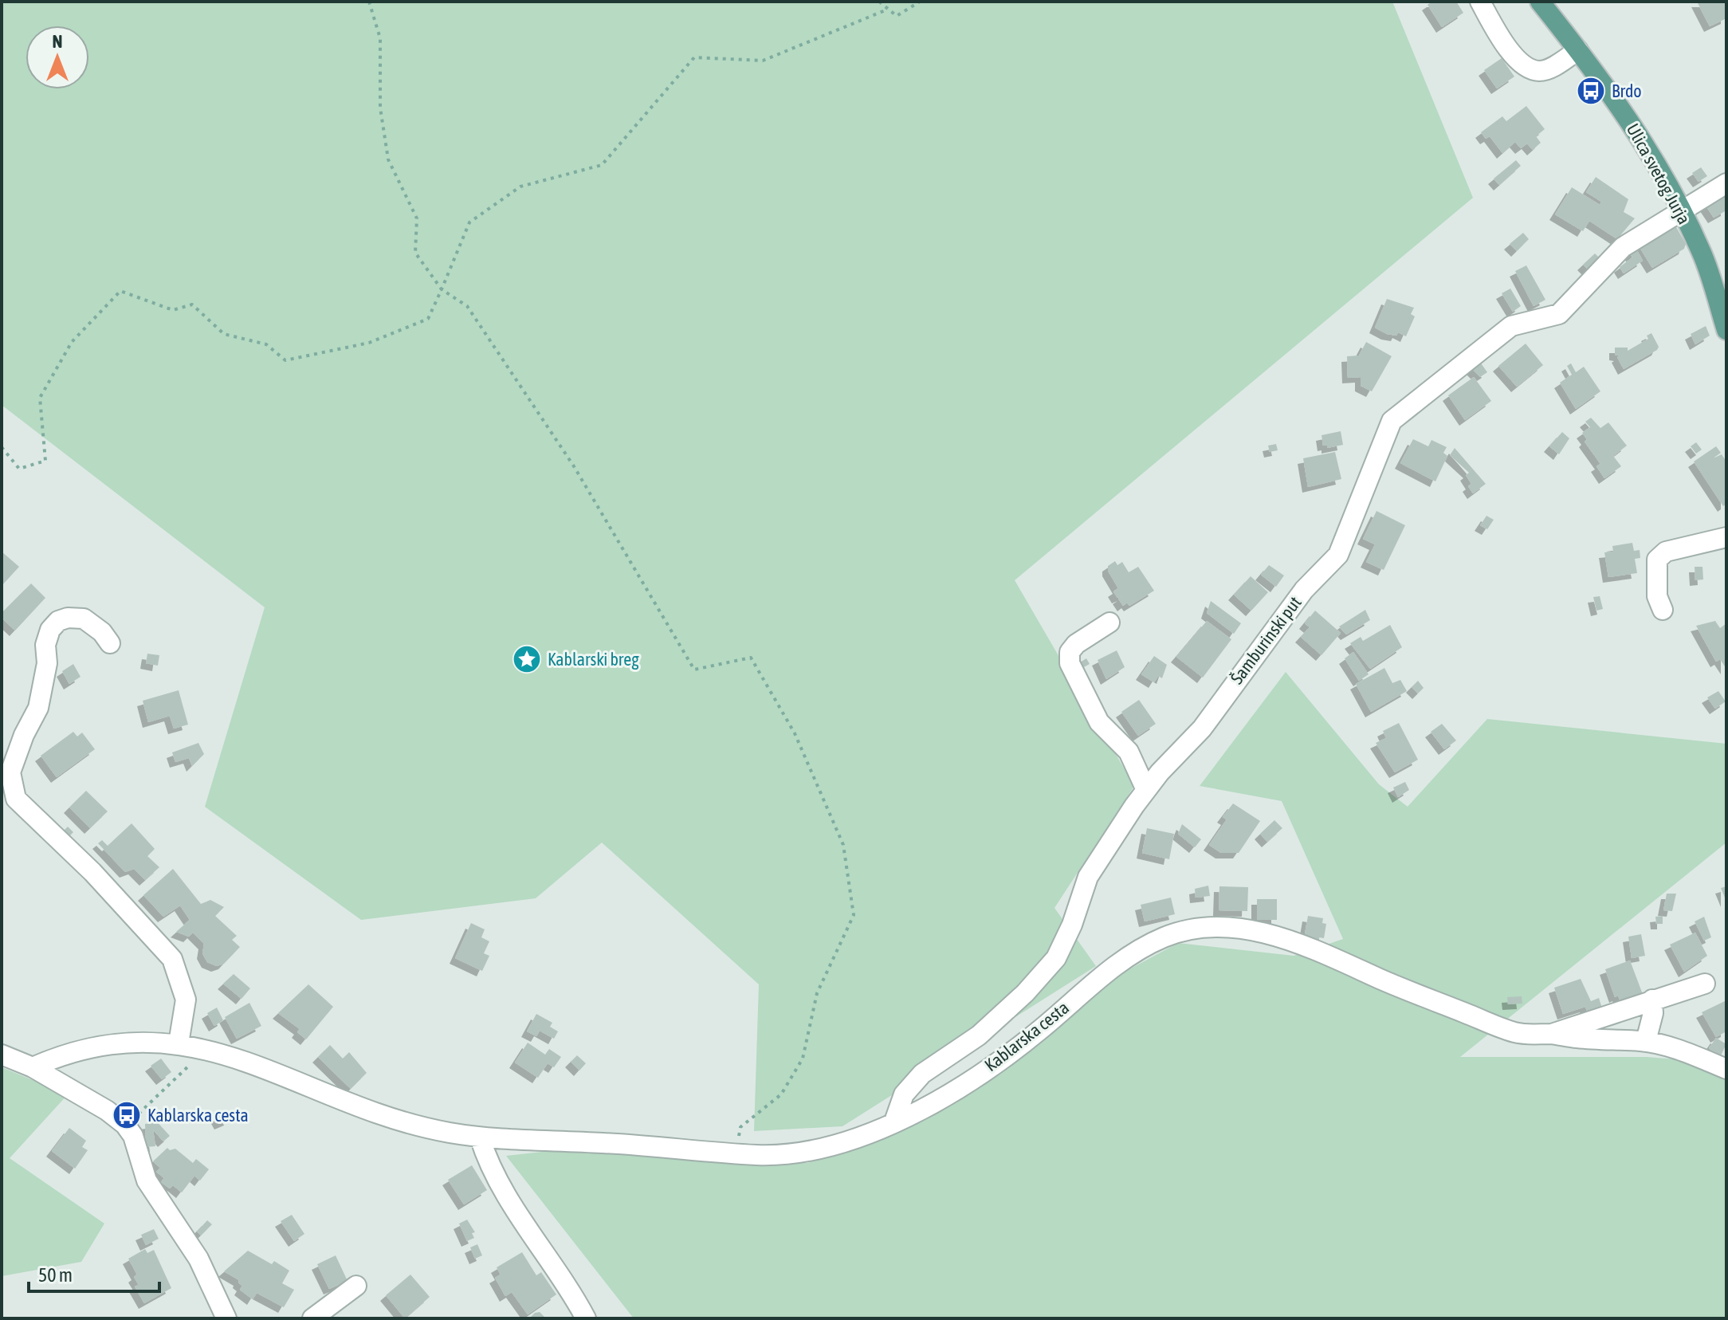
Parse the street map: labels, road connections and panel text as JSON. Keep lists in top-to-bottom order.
{
  "streets": {
    "main road": ["Ulica svetog Jurja"],
    "street": ["Šamburinski put", "Kablarska cesta"]
  },
  "crossings": [
    ["Ulica svetog Jurja", "Šamburinski put"],
    ["Šamburinski put", "Kablarska cesta"]
  ],
  "places": {
    "bus stop": ["Brdo", "Kablarska cesta"],
    "place": ["Kablarski breg"]
  },
  "scale_bar": "50 m",
  "north": "top"
}
